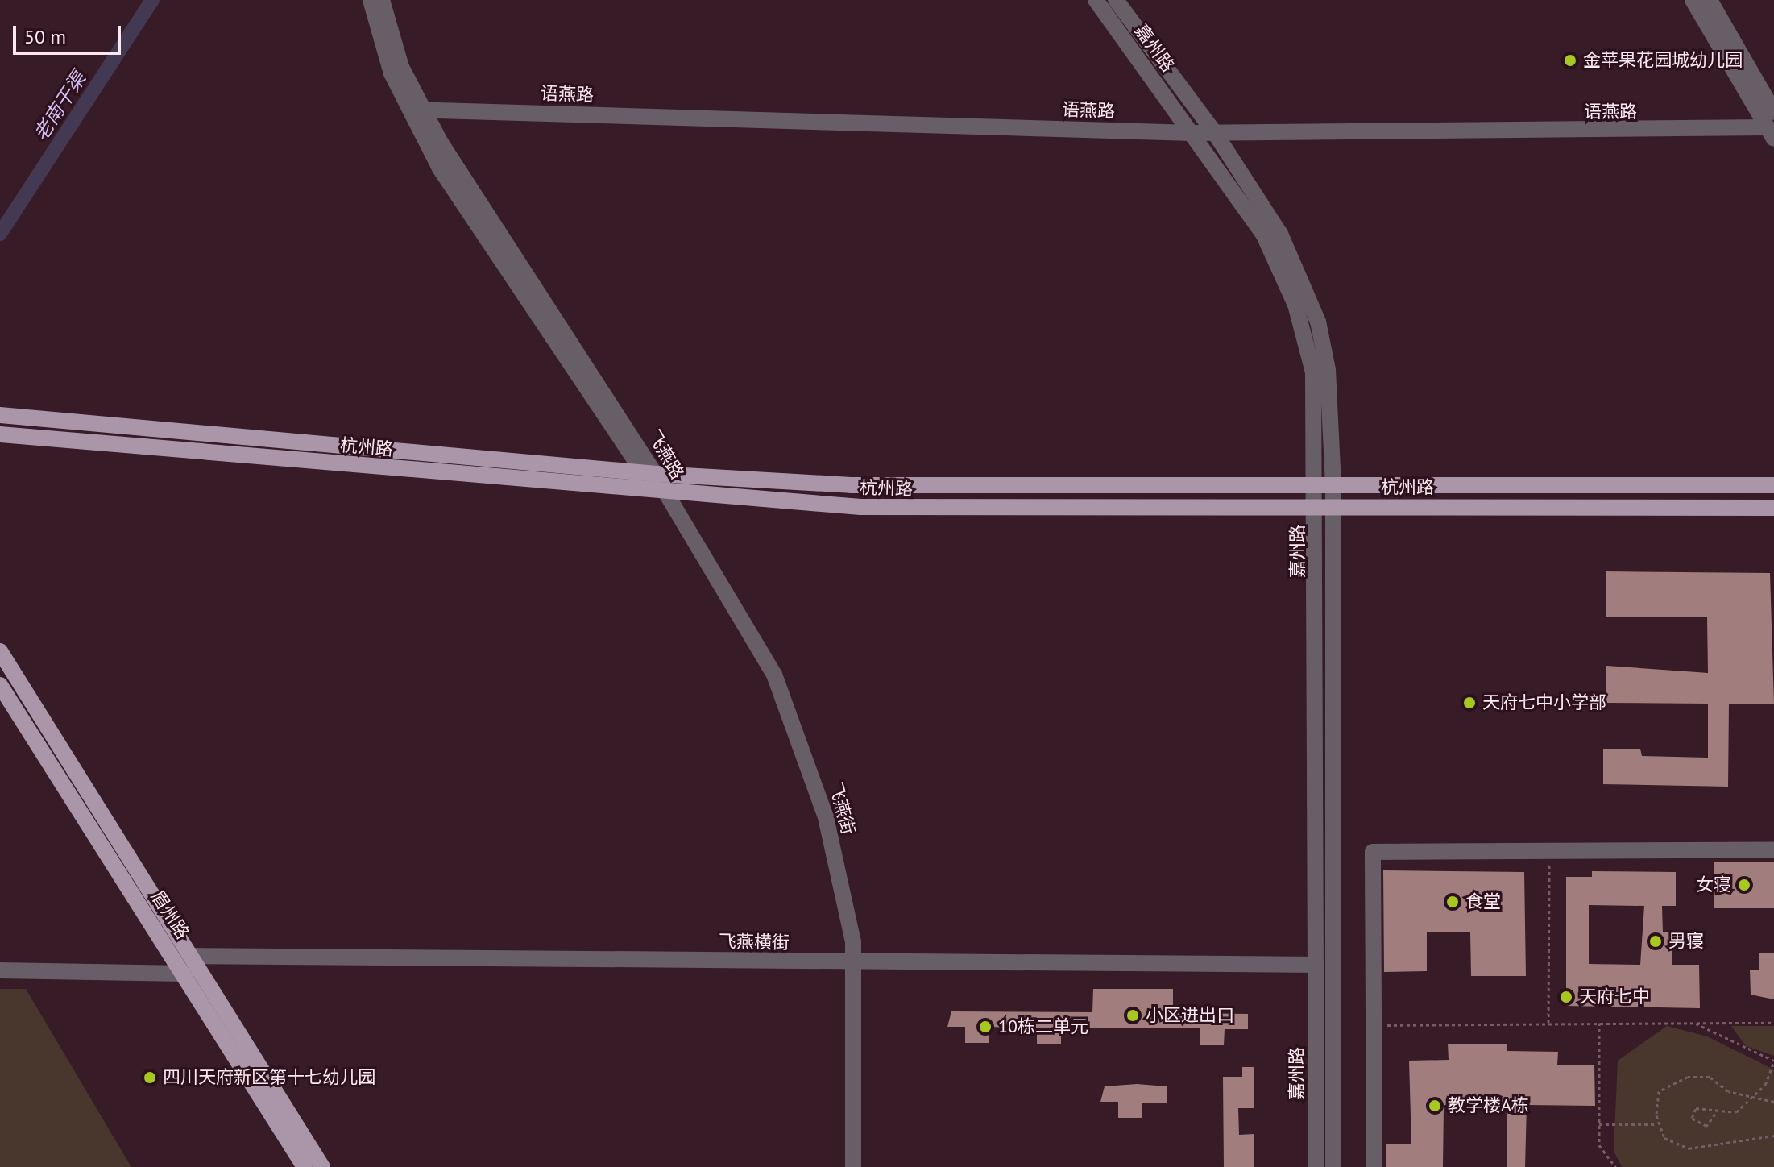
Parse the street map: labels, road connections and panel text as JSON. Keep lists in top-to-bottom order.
{
  "streets": {
    "main road": ["杭州路", "眉州路"],
    "street": [
      "嘉州路",
      "语燕路",
      "飞燕路",
      "飞燕街",
      "飞燕横街"
    ]
  },
  "crossings": [
    ["嘉州路", "语燕路"],
    ["嘉州路", "杭州路"],
    ["嘉州路", "飞燕横街"],
    ["语燕路", "飞燕路"],
    ["杭州路", "飞燕路"],
    ["杭州路", "飞燕街"],
    ["飞燕路", "飞燕街"],
    ["飞燕街", "飞燕横街"]
  ],
  "water": ["老南干渠"],
  "places": [
    "金苹果花园城幼儿园",
    "天府七中小学部",
    "女寝",
    "食堂",
    "男寝",
    "天府七中",
    "小区进出口",
    "10栋二单元",
    "四川天府新区第十七幼儿园",
    "教学楼A栋"
  ],
  "scale_bar": "50 m"
}
